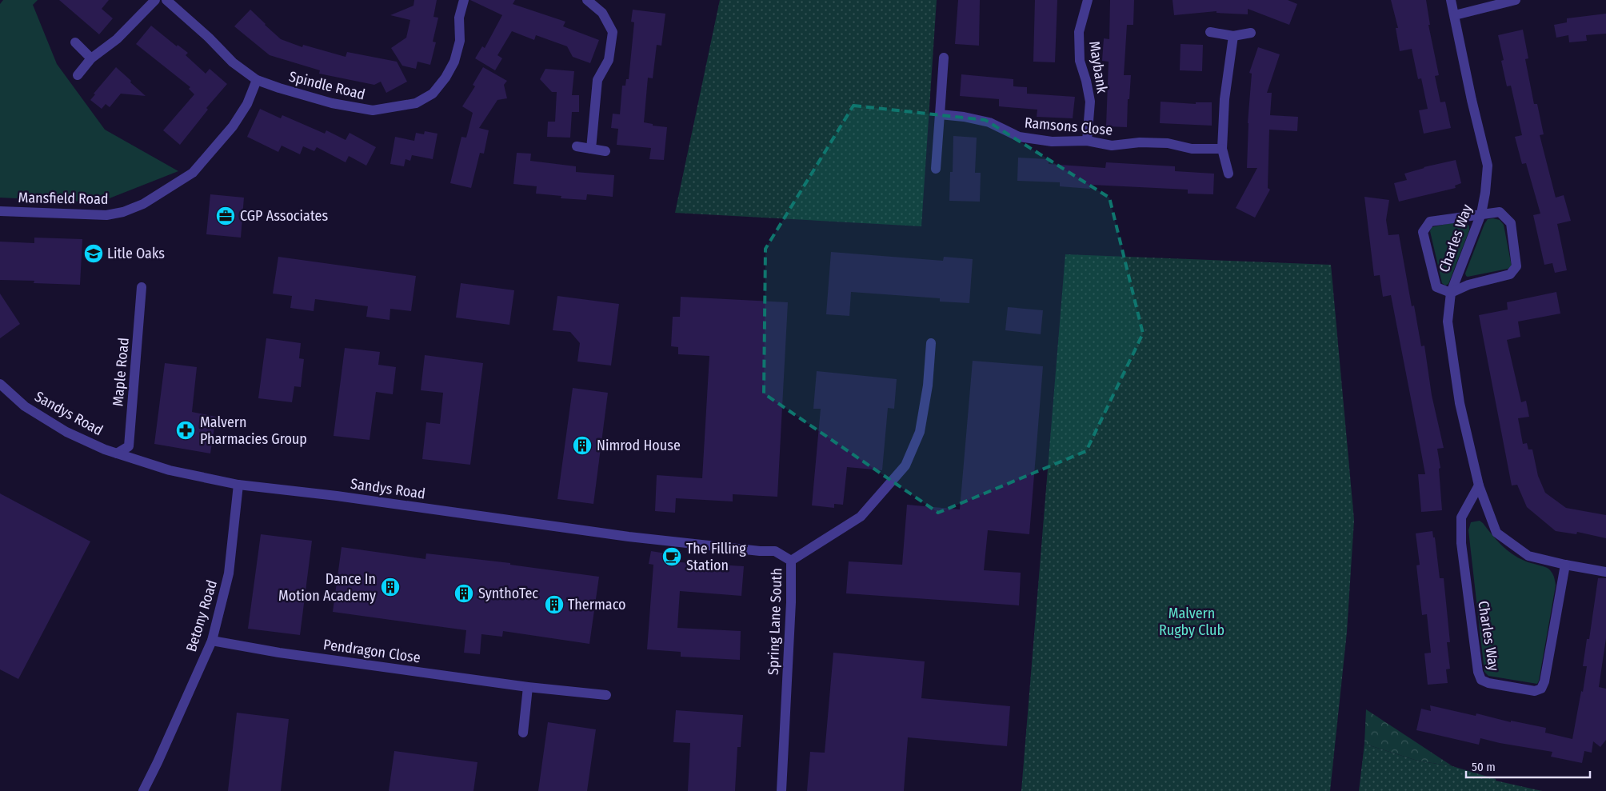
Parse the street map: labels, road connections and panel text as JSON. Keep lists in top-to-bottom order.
{
  "streets": {
    "street": [
      "Maybank",
      "Spindle Road",
      "Ramsons Close",
      "Mansfield Road",
      "Charles Way",
      "Maple Road",
      "Sandys Road",
      "Betony Road",
      "Spring Lane South",
      "Pendragon Close"
    ]
  },
  "crossings": [
    ["Maybank", "Ramsons Close"],
    ["Spindle Road", "Mansfield Road"],
    ["Maple Road", "Sandys Road"],
    ["Sandys Road", "Betony Road"],
    ["Sandys Road", "Spring Lane South"],
    ["Betony Road", "Pendragon Close"]
  ],
  "parks": ["Malvern Rugby Club"],
  "places": {
    "office": ["CGP Associates"],
    "school or university": ["Litle Oaks"],
    "pharmacy": ["Malvern Pharmacies Group"],
    "building": [
      "Nimrod House",
      "Dance In Motion Academy",
      "SynthoTec",
      "Thermaco"
    ],
    "cafe": ["The Filling Station"]
  },
  "scale_bar": "50 m"
}
